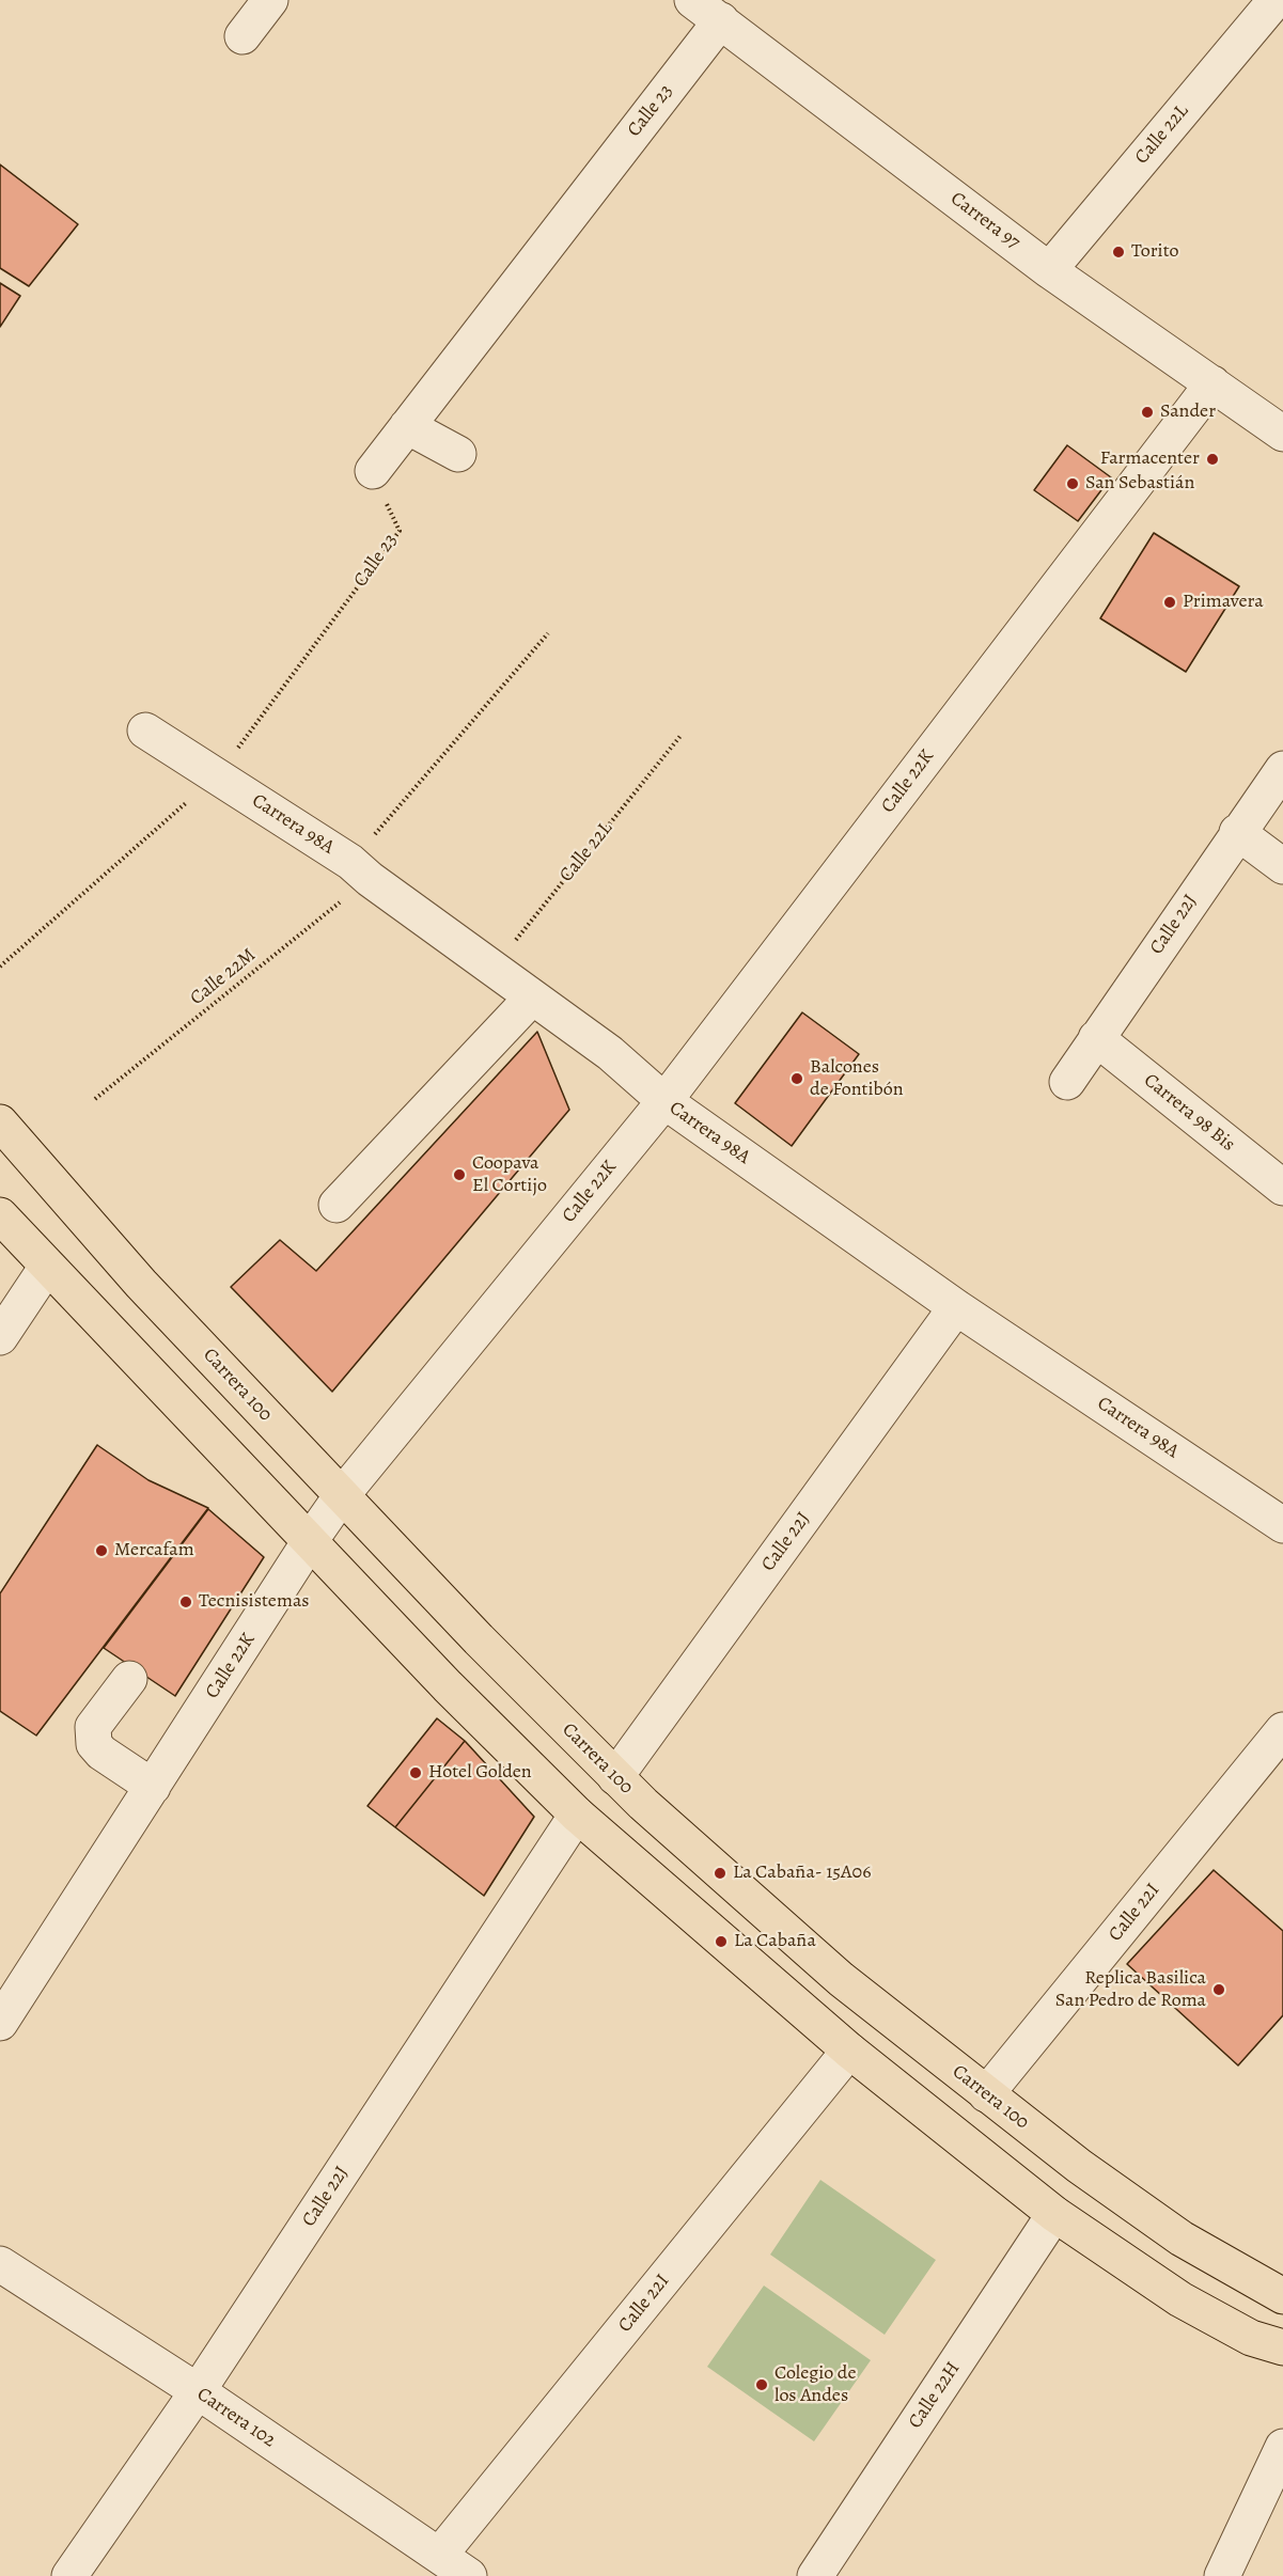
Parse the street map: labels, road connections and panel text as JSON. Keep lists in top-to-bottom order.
{
  "streets": {
    "main road": ["Carrera 100"],
    "street": [
      "Calle 23",
      "Calle 22L",
      "Carrera 97",
      "Calle 22K",
      "Carrera 98A",
      "Calle 22J",
      "Carrera 98 Bis",
      "Calle 22I",
      "Calle 22H",
      "Carrera 102"
    ],
    "path": ["Calle 22M"]
  },
  "crossings": [
    ["Calle 23", "Carrera 97"],
    ["Calle 23", "Carrera 98A"],
    ["Calle 22L", "Carrera 97"],
    ["Calle 22L", "Carrera 98A"],
    ["Carrera 97", "Calle 22K"],
    ["Calle 22K", "Carrera 98A"],
    ["Calle 22K", "Carrera 100"],
    ["Carrera 98A", "Calle 22J"],
    ["Carrera 98A", "Calle 22M"],
    ["Calle 22J", "Carrera 98 Bis"],
    ["Calle 22J", "Carrera 100"],
    ["Calle 22J", "Carrera 102"],
    ["Carrera 100", "Calle 22I"],
    ["Calle 22I", "Carrera 102"]
  ],
  "places": [
    "Torito",
    "Sander",
    "Farmacenter",
    "San Sebastián",
    "Primavera",
    "Balcones de Fontibón",
    "Coopava El Cortijo",
    "Mercafam",
    "Tecnisistemas",
    "Hotel Golden",
    "La Cabaña- 15A06",
    "La Cabaña",
    "Replica Basilica San Pedro de Roma",
    "Colegio de los Andes"
  ]
}
